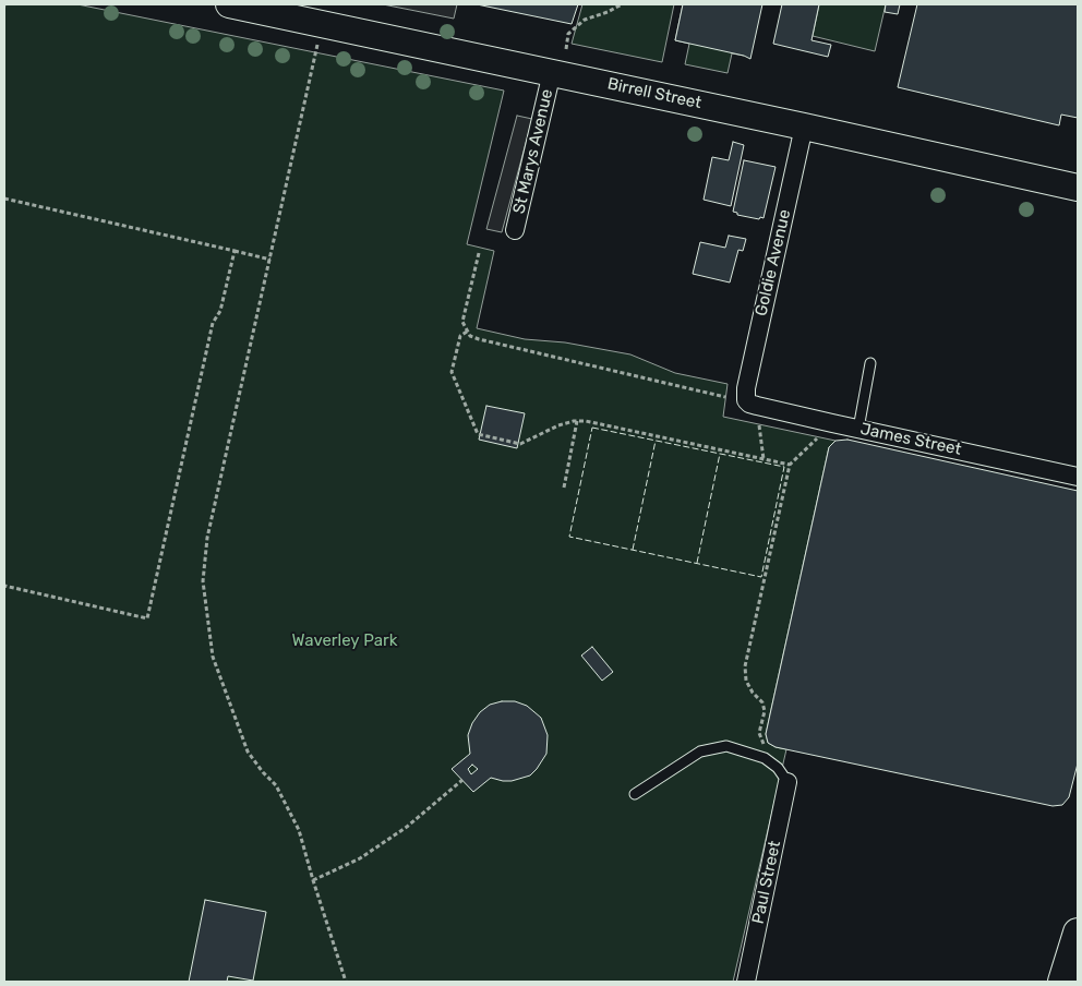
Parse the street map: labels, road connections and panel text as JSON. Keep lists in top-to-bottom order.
{
  "streets": {
    "main road": ["Birrell Street"],
    "street": [
      "St Marys Avenue",
      "Goldie Avenue",
      "James Street",
      "Paul Street"
    ]
  },
  "crossings": [
    ["Birrell Street", "St Marys Avenue"],
    ["Birrell Street", "Goldie Avenue"],
    ["Goldie Avenue", "James Street"]
  ],
  "parks": ["Waverley Park"]
}
